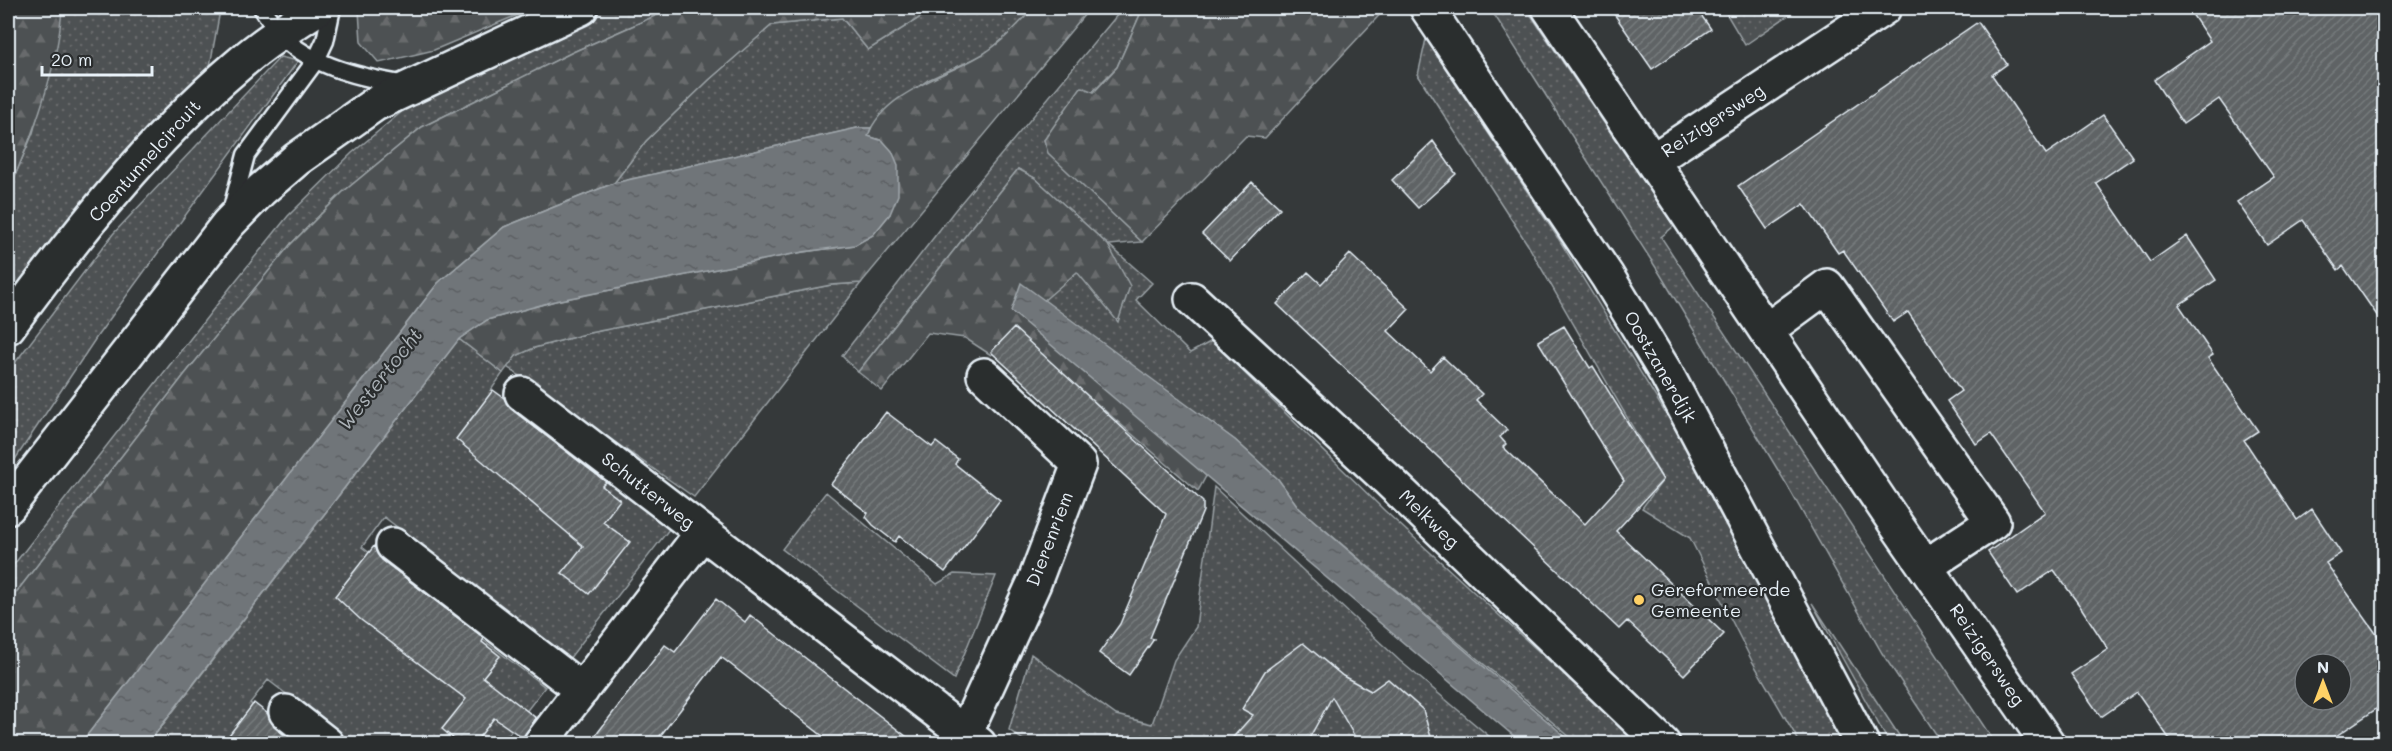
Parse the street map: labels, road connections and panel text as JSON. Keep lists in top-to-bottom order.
{
  "streets": {
    "street": [
      "Reizigersweg",
      "Coentunnelcircuit",
      "Oostzanerdijk",
      "Schutterweg",
      "Melkweg",
      "Dierenriem"
    ]
  },
  "crossings": [
    ["Schutterweg", "Dierenriem"]
  ],
  "water": ["Westertocht"],
  "places": ["Gereformeerde Gemeente"],
  "scale_bar": "20 m",
  "north": "top"
}
